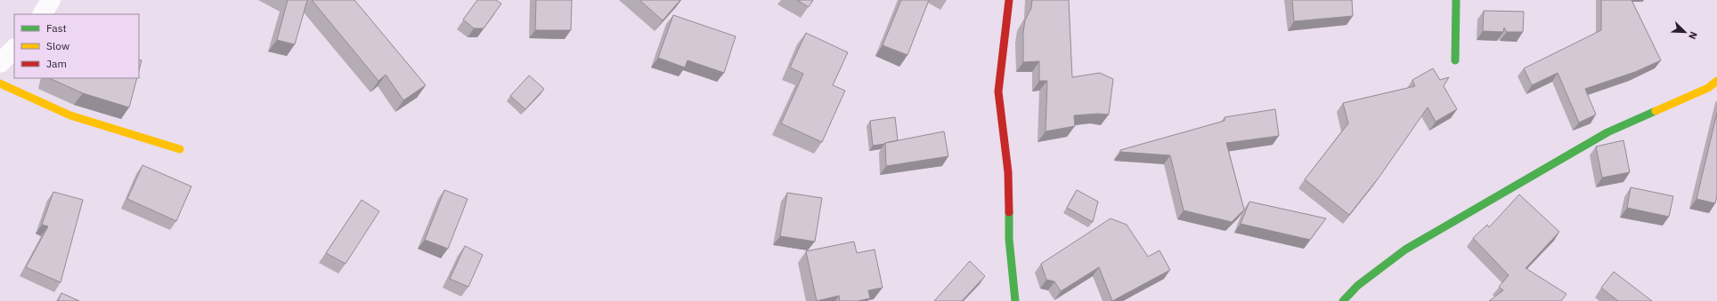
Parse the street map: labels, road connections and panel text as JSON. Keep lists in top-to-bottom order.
{
  "legend": ["Fast", "Slow", "Jam"],
  "north": "bottom right"
}
